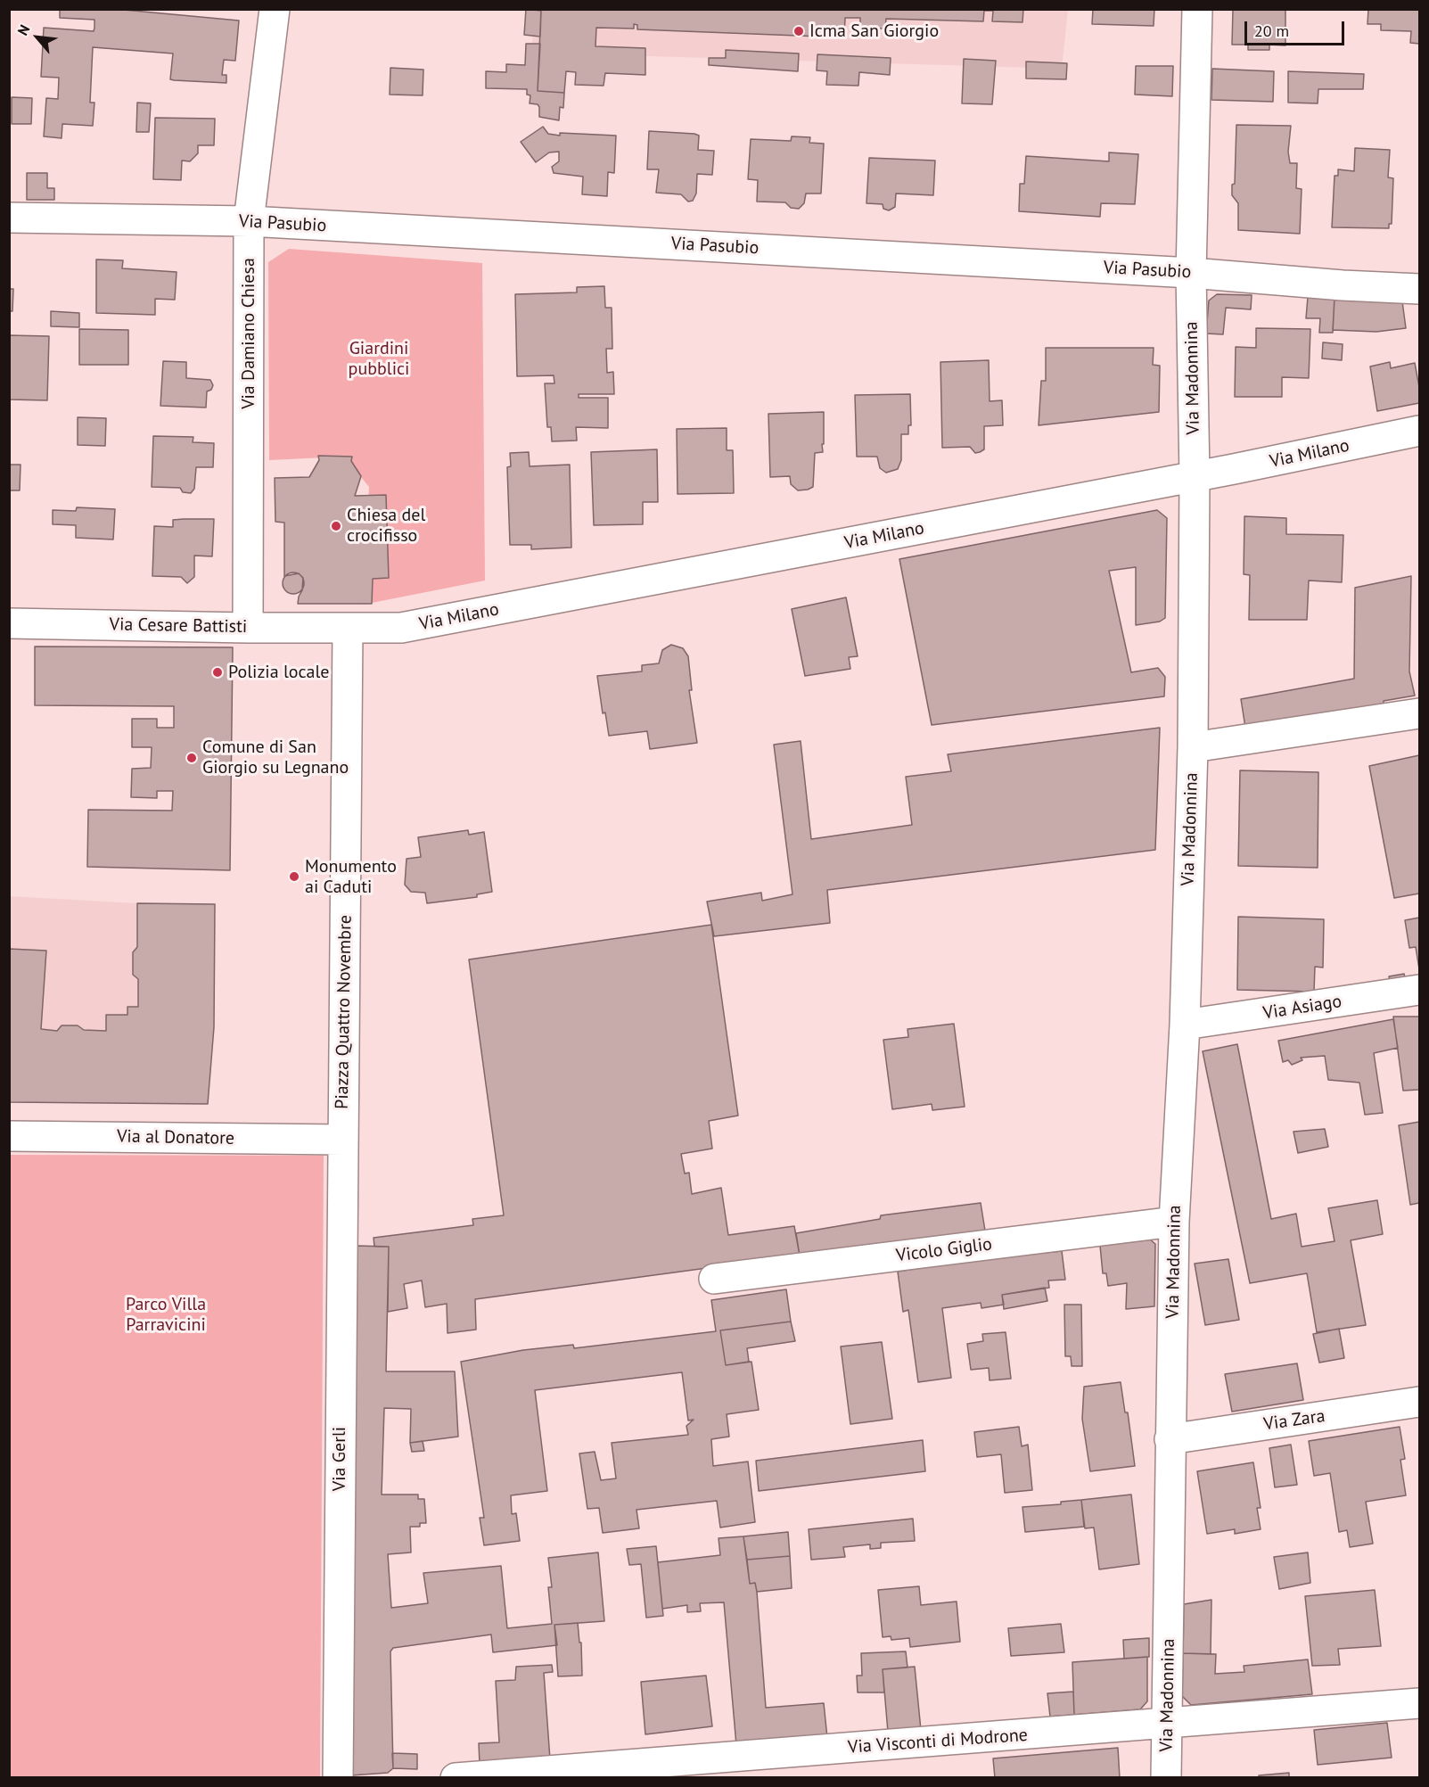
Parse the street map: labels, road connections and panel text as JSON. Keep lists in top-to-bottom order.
{
  "streets": {
    "street": [
      "Via Pasubio",
      "Via Damiano Chiesa",
      "Via Madonnina",
      "Via Milano",
      "Via Cesare Battisti",
      "Via Asiago",
      "Piazza Quattro Novembre",
      "Via al Donatore",
      "Vicolo Giglio",
      "Via Zara",
      "Via Gerli",
      "Via Visconti di Modrone"
    ]
  },
  "crossings": [
    ["Via Pasubio", "Via Damiano Chiesa"],
    ["Via Pasubio", "Via Madonnina"],
    ["Via Damiano Chiesa", "Via Cesare Battisti"],
    ["Via Madonnina", "Via Milano"],
    ["Via Madonnina", "Via Asiago"],
    ["Via Madonnina", "Vicolo Giglio"],
    ["Via Madonnina", "Via Zara"],
    ["Via Madonnina", "Via Visconti di Modrone"],
    ["Via Milano", "Via Cesare Battisti"],
    ["Via Milano", "Piazza Quattro Novembre"],
    ["Via Cesare Battisti", "Piazza Quattro Novembre"],
    ["Piazza Quattro Novembre", "Via al Donatore"],
    ["Piazza Quattro Novembre", "Via Gerli"],
    ["Via al Donatore", "Via Gerli"]
  ],
  "parks": ["Giardini pubblici", "Parco Villa Parravicini"],
  "places": [
    "Icma San Giorgio",
    "Chiesa del crocifisso",
    "Polizia locale",
    "Comune di San Giorgio su Legnano",
    "Monumento ai Caduti"
  ],
  "scale_bar": "20 m",
  "north": "top left"
}
